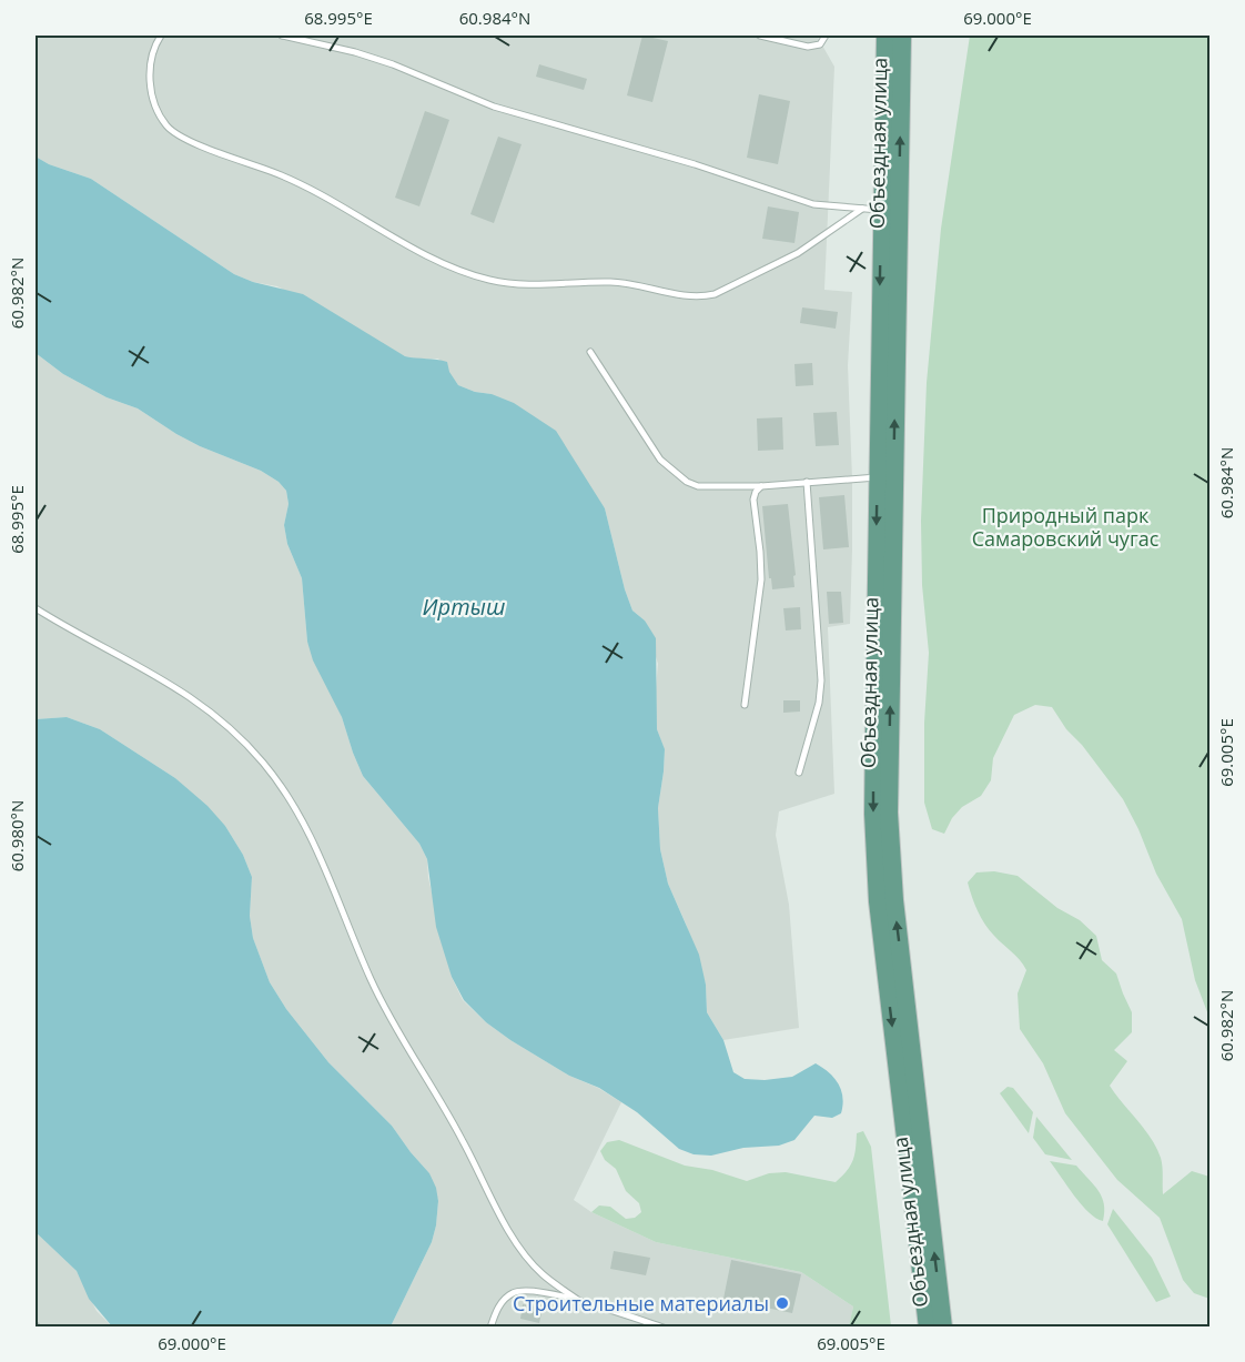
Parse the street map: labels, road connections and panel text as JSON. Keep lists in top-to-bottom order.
{
  "streets": {
    "main road": ["Объездная улица"]
  },
  "water": ["Иртыш"],
  "parks": ["Природный парк Самаровский чугас"],
  "places": ["Строительные материалы"],
  "coordinates": [
    "68.995°E",
    "60.984°N",
    "69.000°E",
    "60.982°N",
    "69.005°E",
    "60.980°N"
  ]
}
